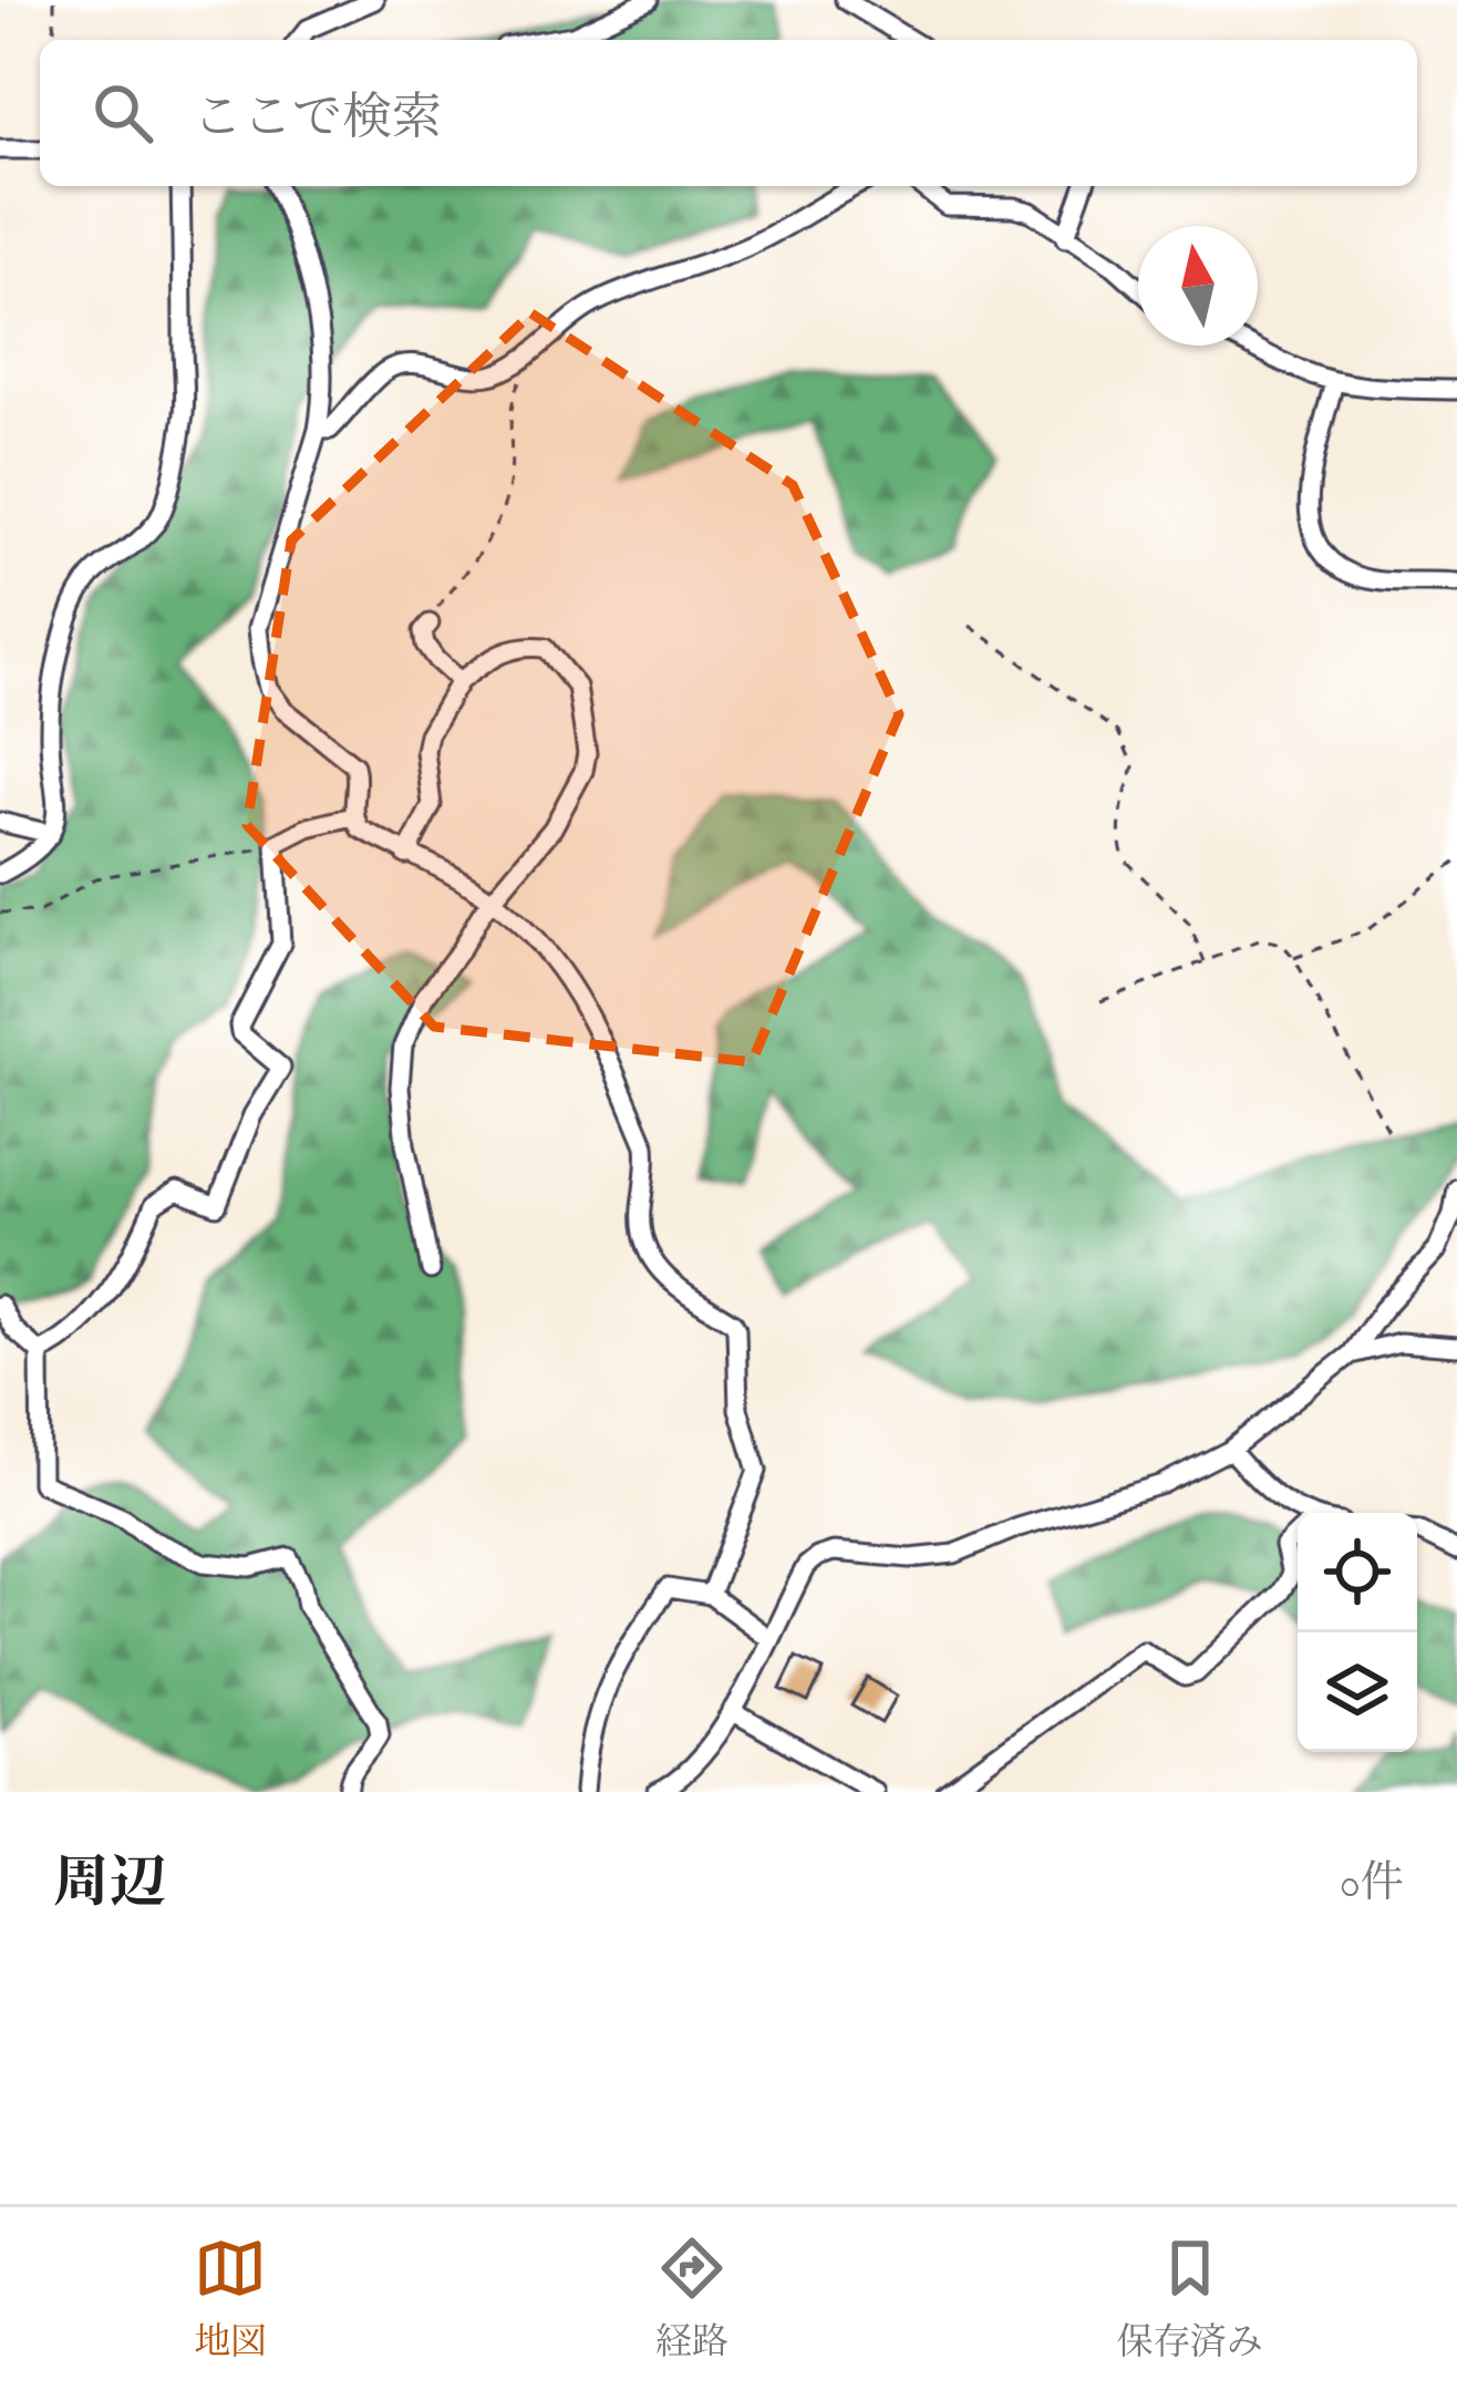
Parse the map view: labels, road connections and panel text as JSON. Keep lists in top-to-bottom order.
{
  "north": "top",
  "page": {
    "search": "ここで検索",
    "heading": ["周辺", "0件"],
    "nav": ["地図", "経路", "保存済み"]
  }
}
